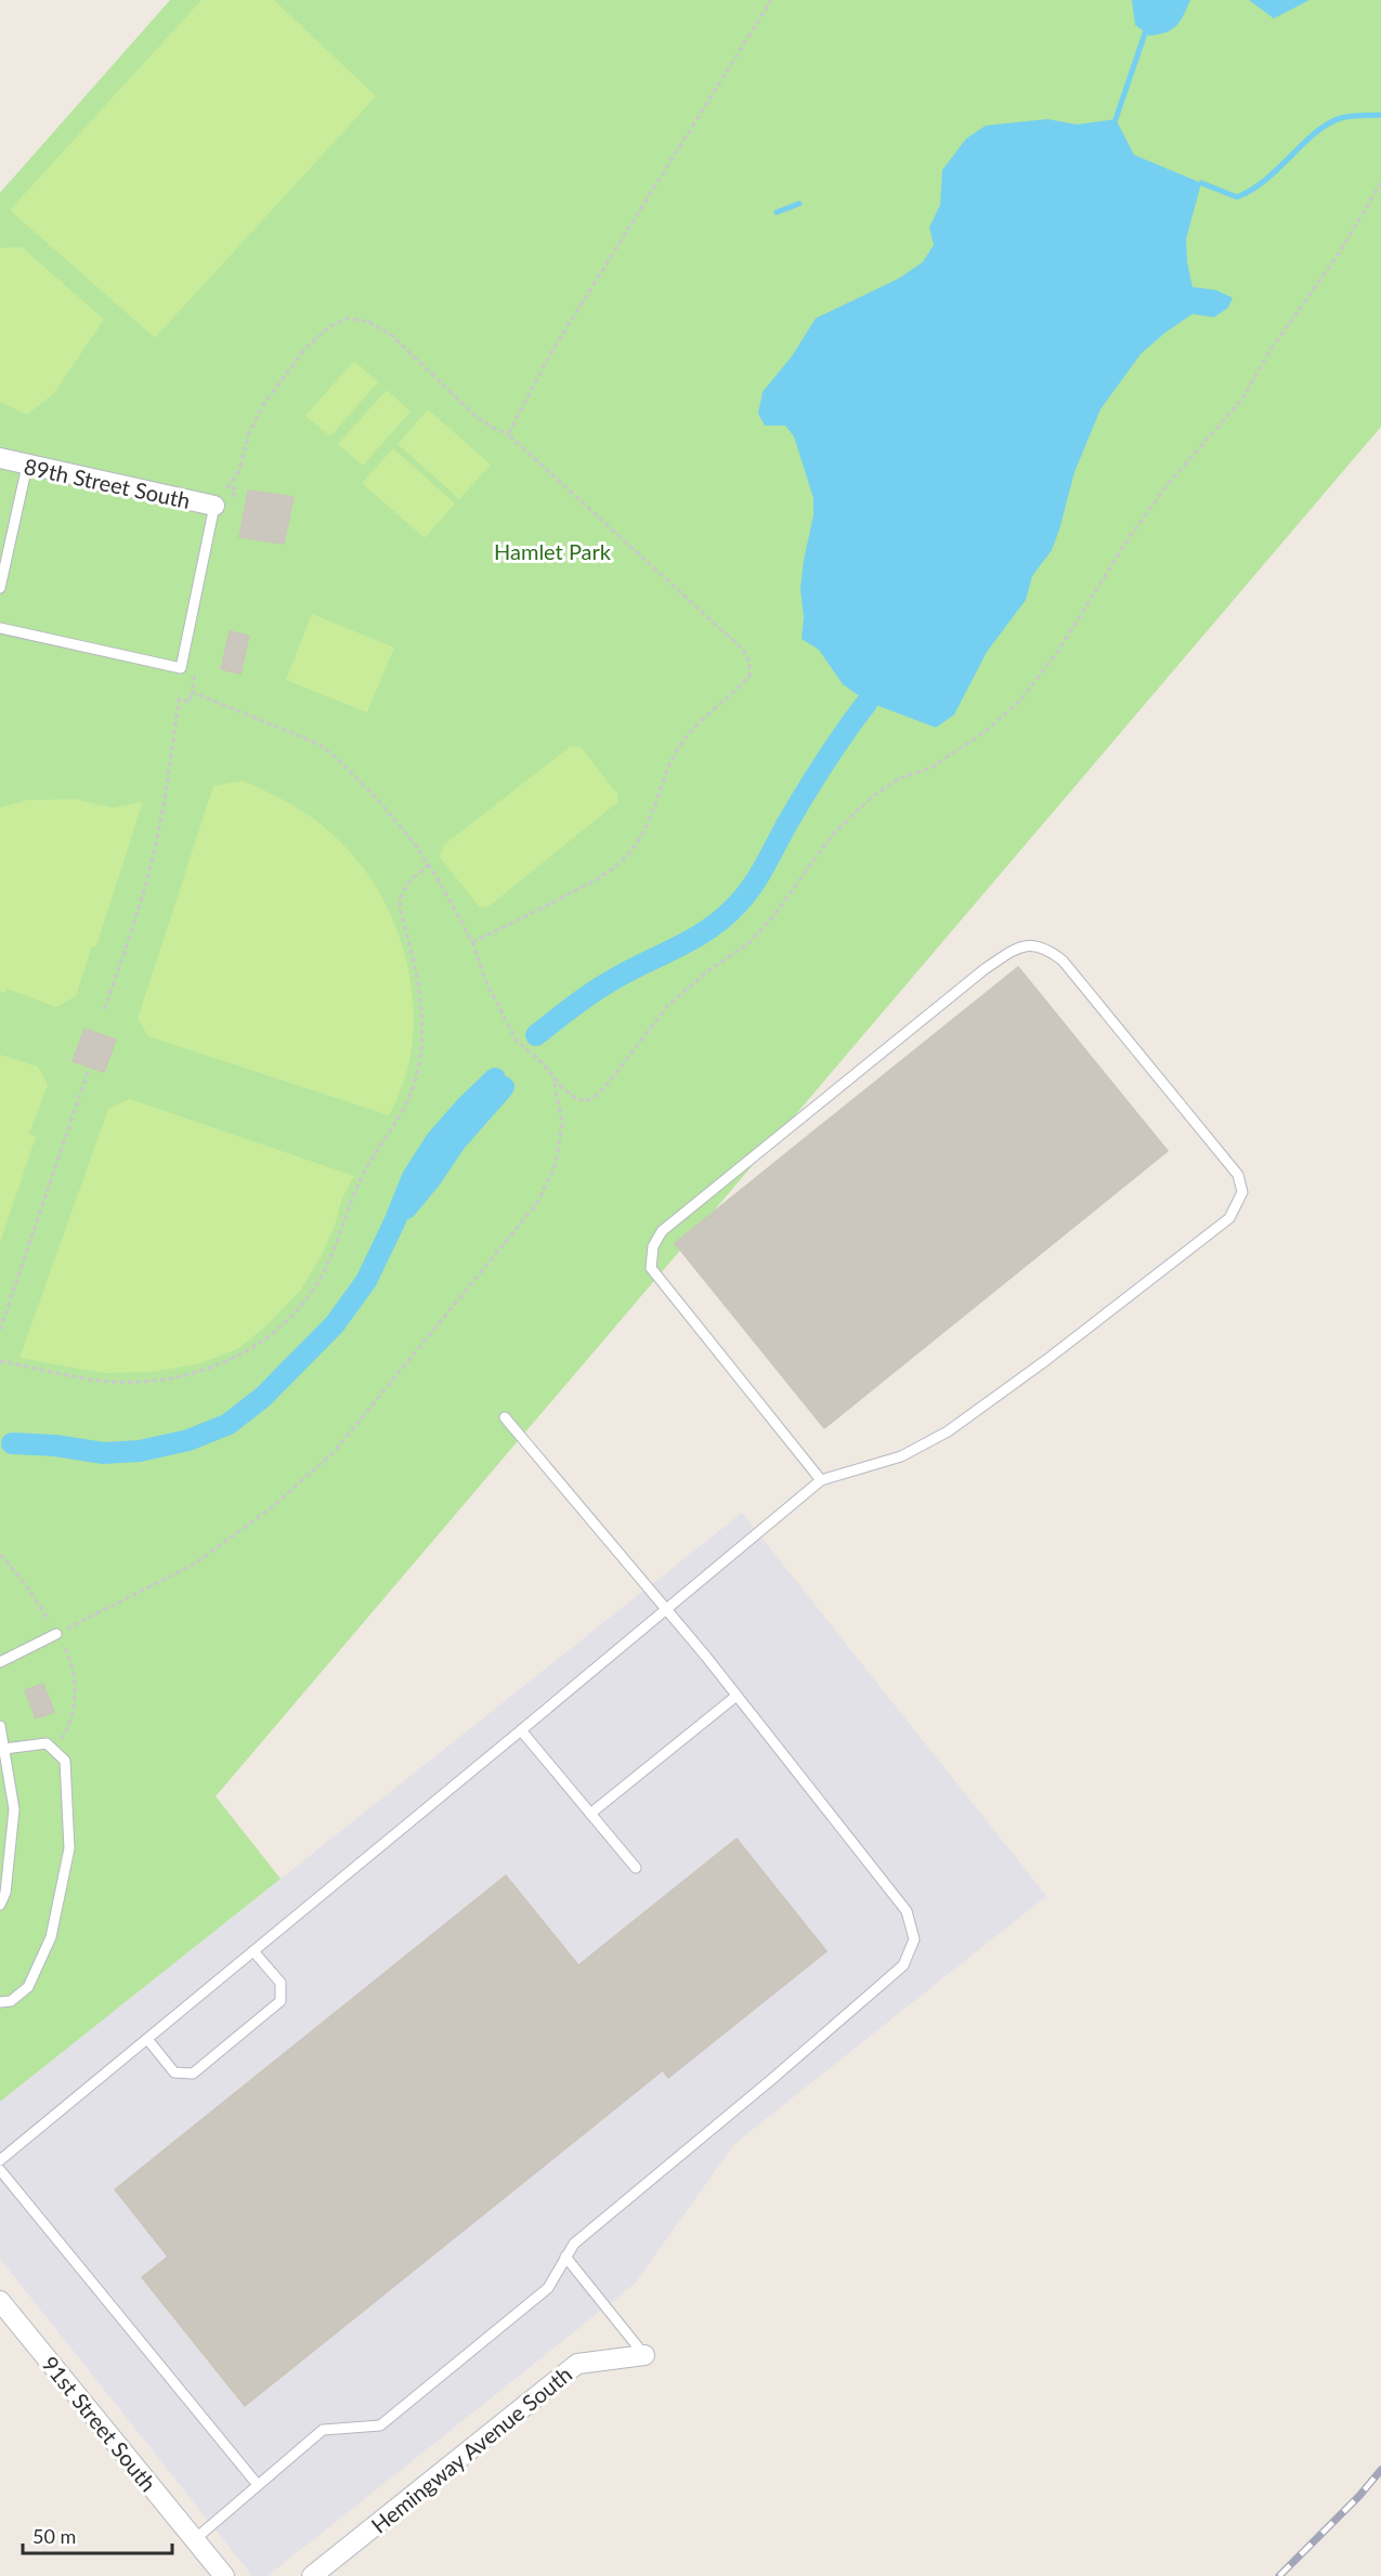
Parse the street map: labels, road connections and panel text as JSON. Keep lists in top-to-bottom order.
{
  "streets": {
    "street": ["89th Street South", "91st Street South", "Hemingway Avenue South"]
  },
  "parks": ["Hamlet Park"],
  "scale_bar": "50 m"
}
